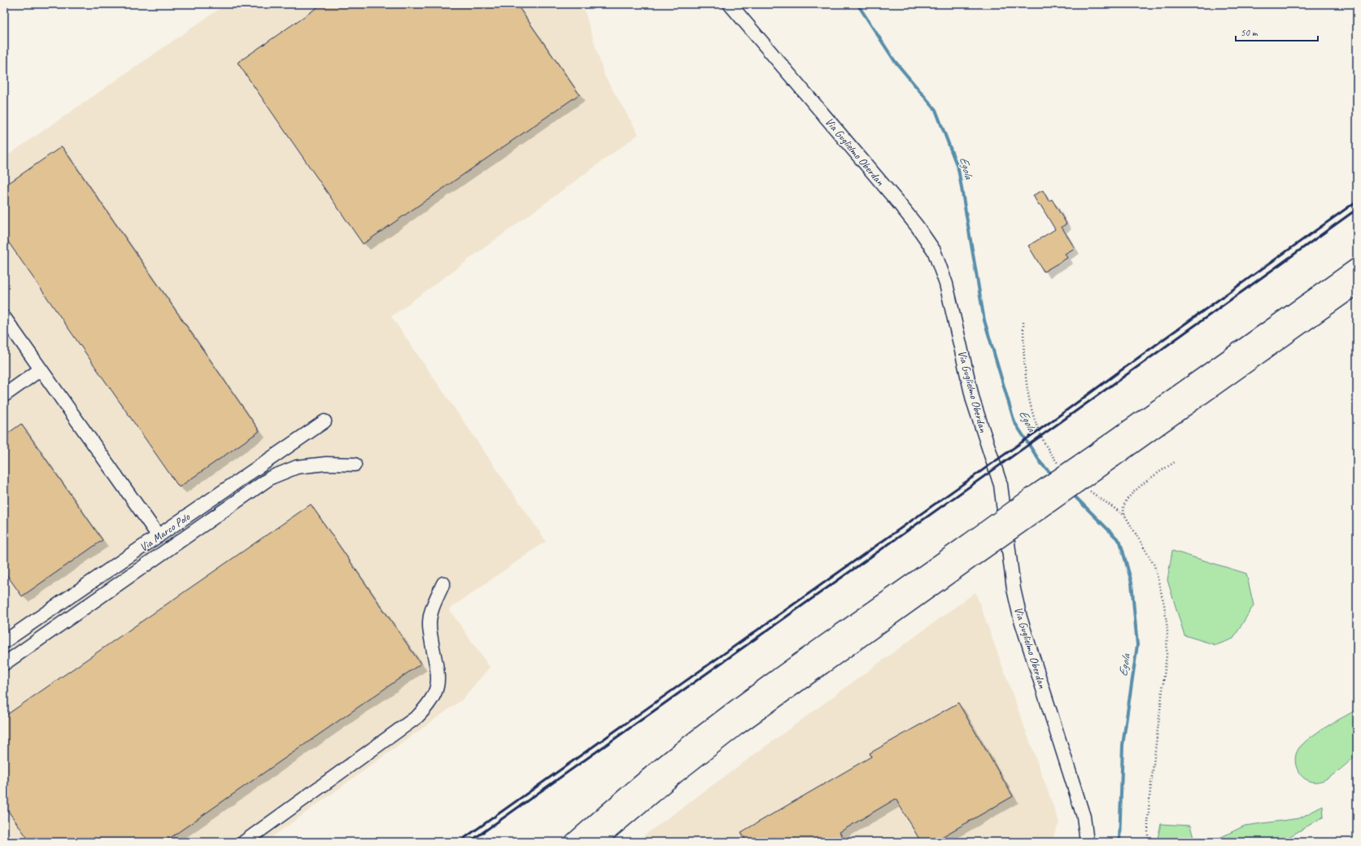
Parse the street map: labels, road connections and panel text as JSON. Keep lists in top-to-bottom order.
{
  "streets": {
    "street": ["Via Guglielmo Oberdan", "Via Marco Polo"]
  },
  "water": ["Egola"],
  "scale_bar": "50 m"
}
